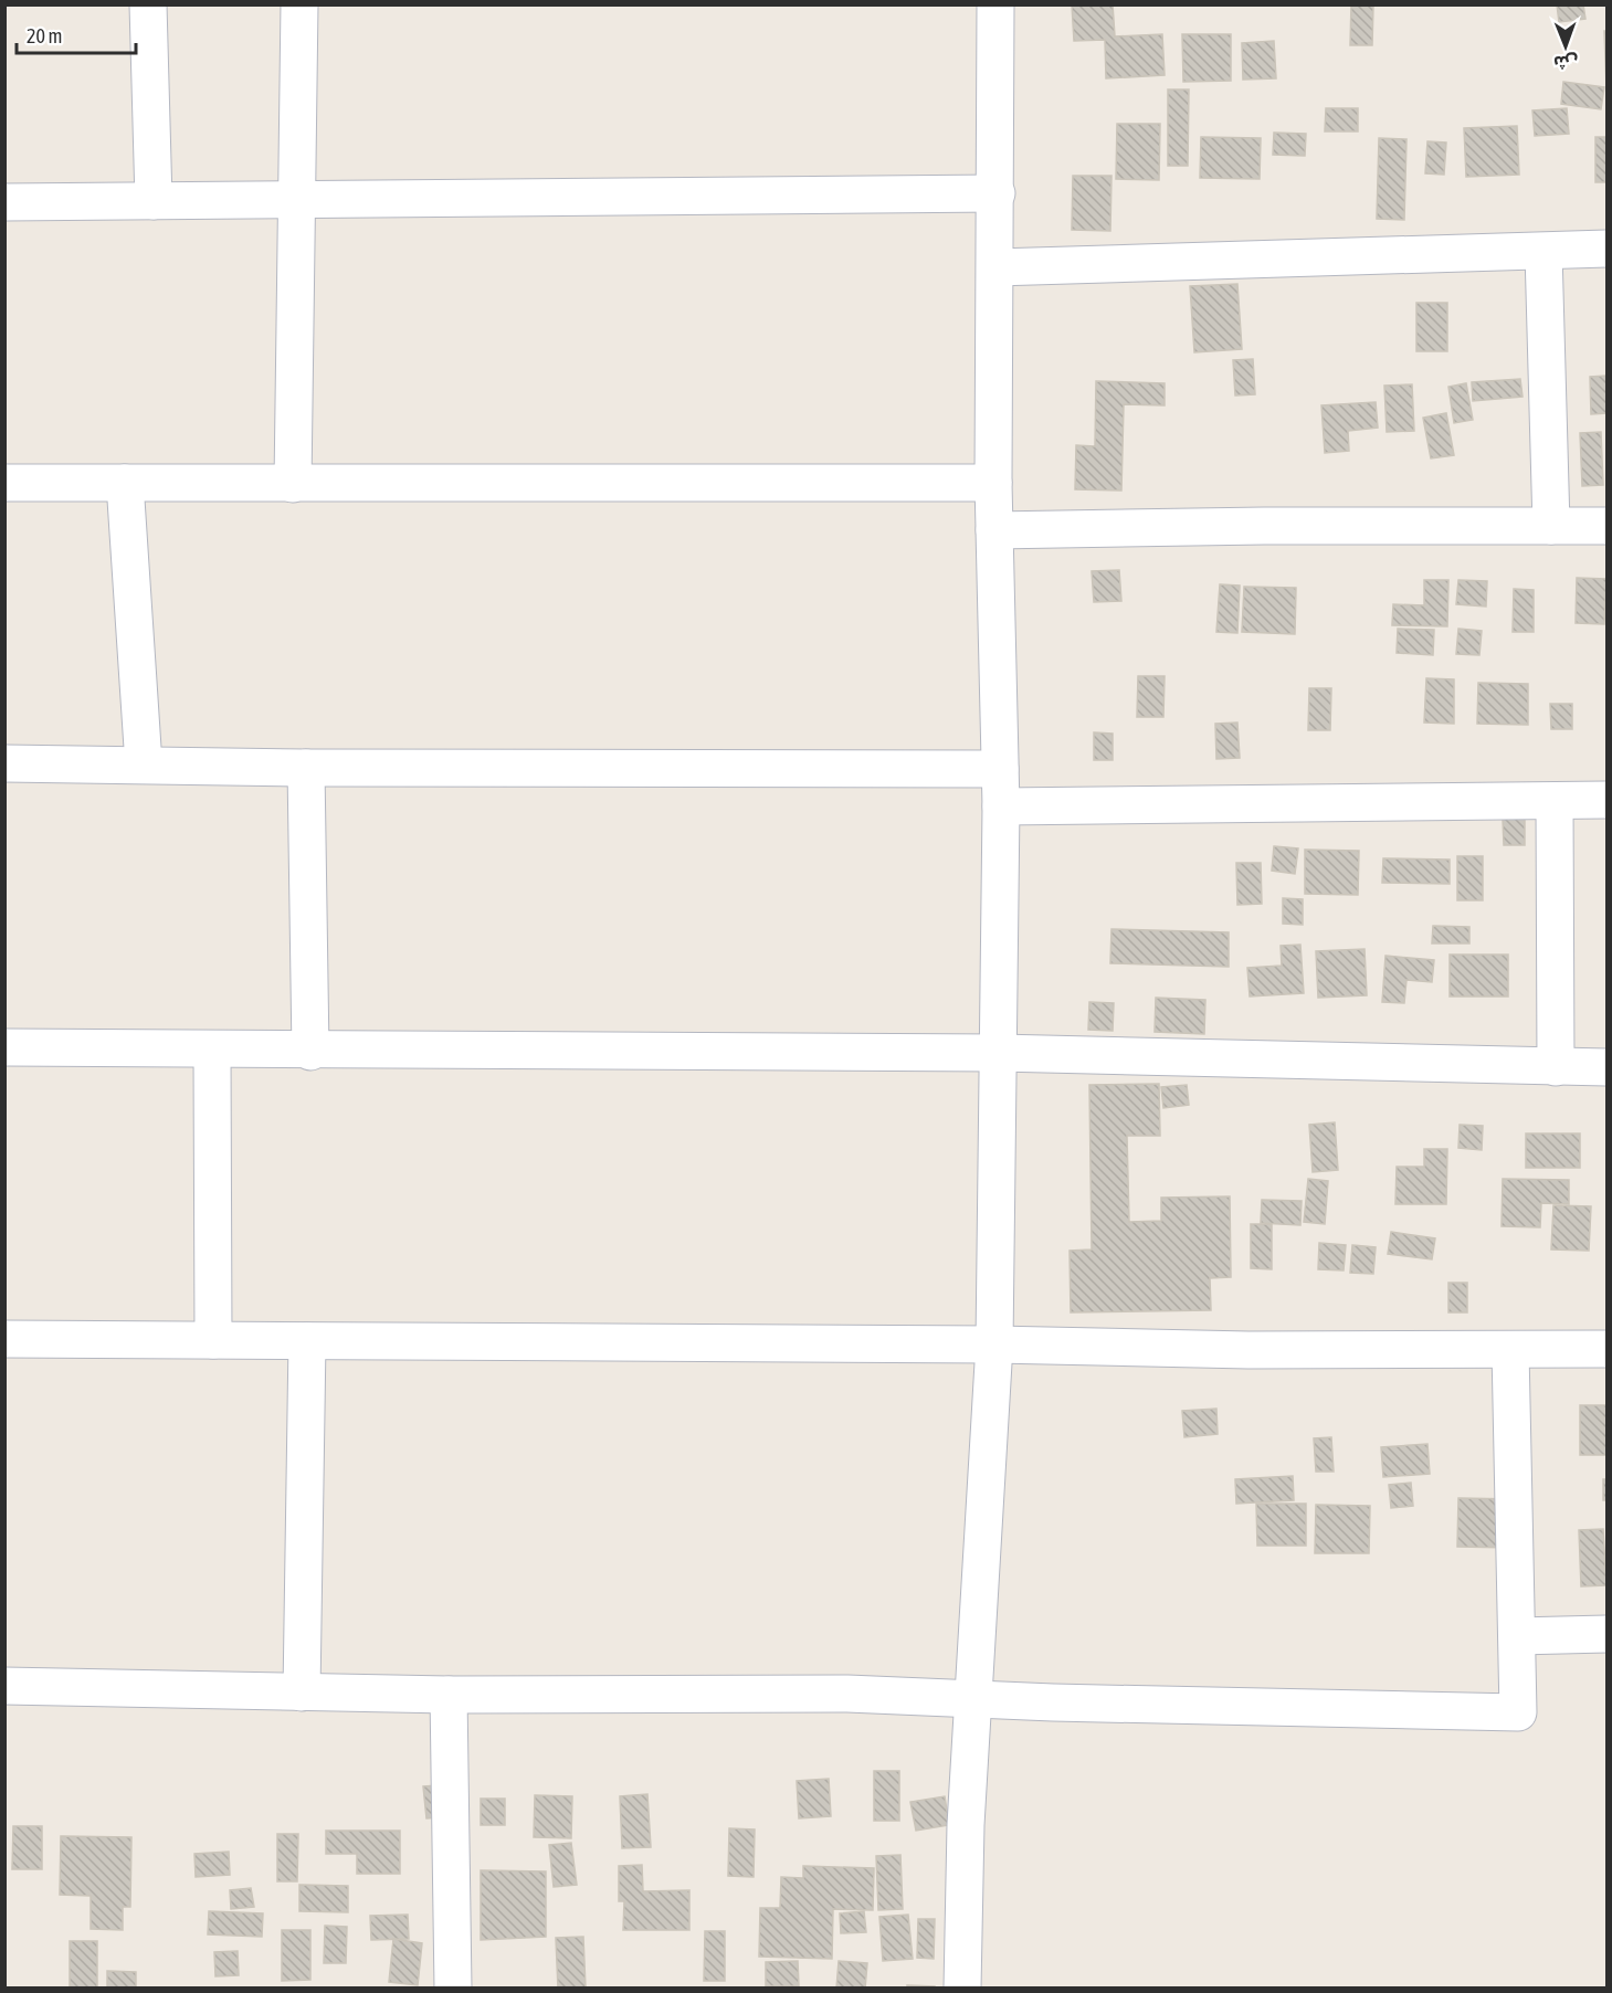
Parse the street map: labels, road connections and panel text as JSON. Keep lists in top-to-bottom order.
{
  "scale_bar": "20 m",
  "north": "bottom"
}
